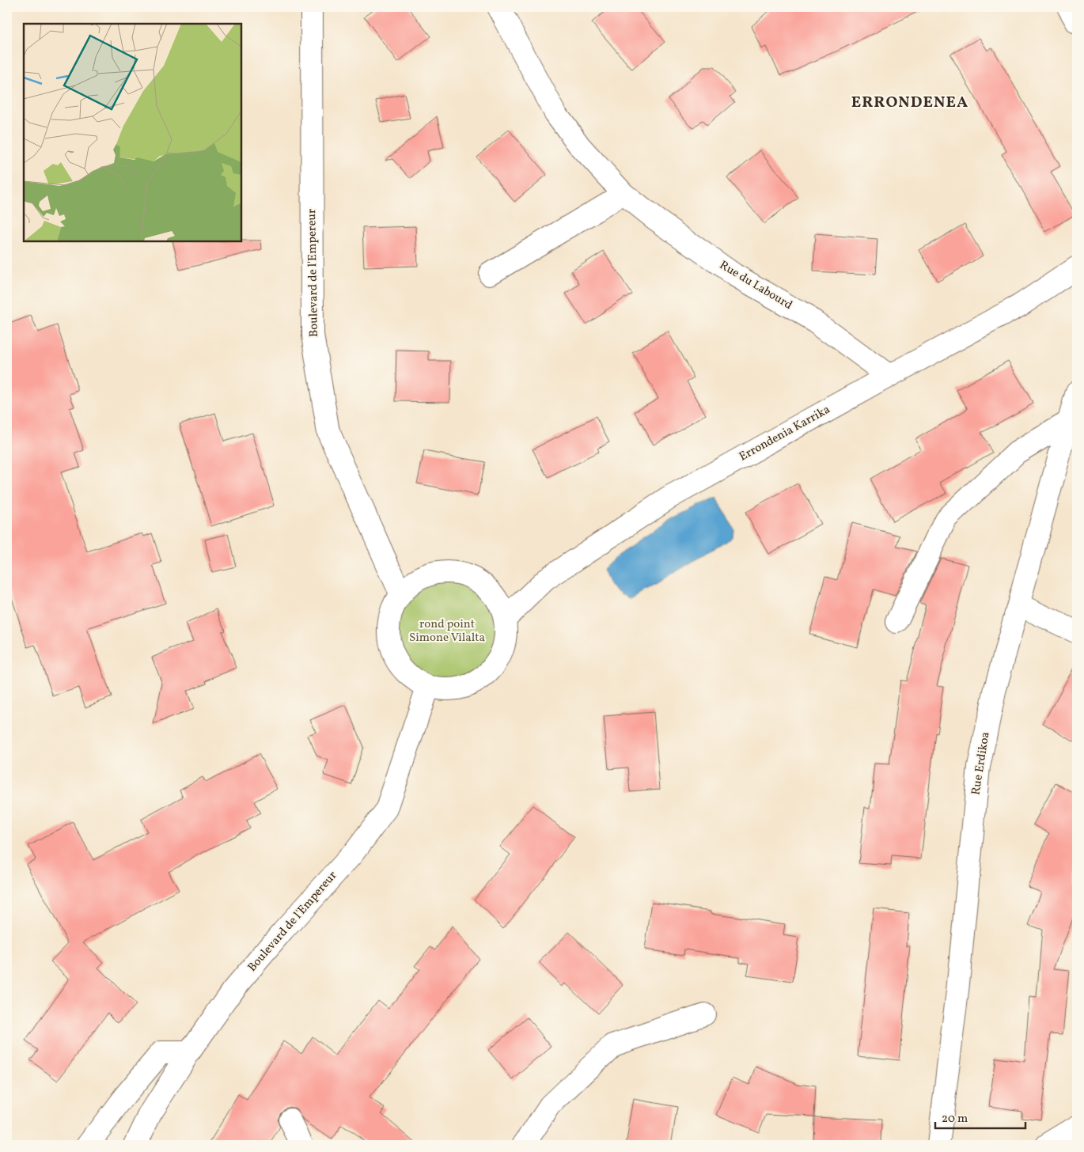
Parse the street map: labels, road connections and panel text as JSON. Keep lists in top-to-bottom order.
{
  "streets": {
    "street": [
      "Boulevard de l'Empereur",
      "Rue du Labourd",
      "Errondenia Karrika",
      "Rue Erdikoa"
    ]
  },
  "crossings": [
    ["Boulevard de l'Empereur", "Errondenia Karrika"],
    ["Rue du Labourd", "Errondenia Karrika"]
  ],
  "districts": ["ERRONDENEA"],
  "parks": ["rond point Simone Vilalta"],
  "scale_bar": "20 m"
}
